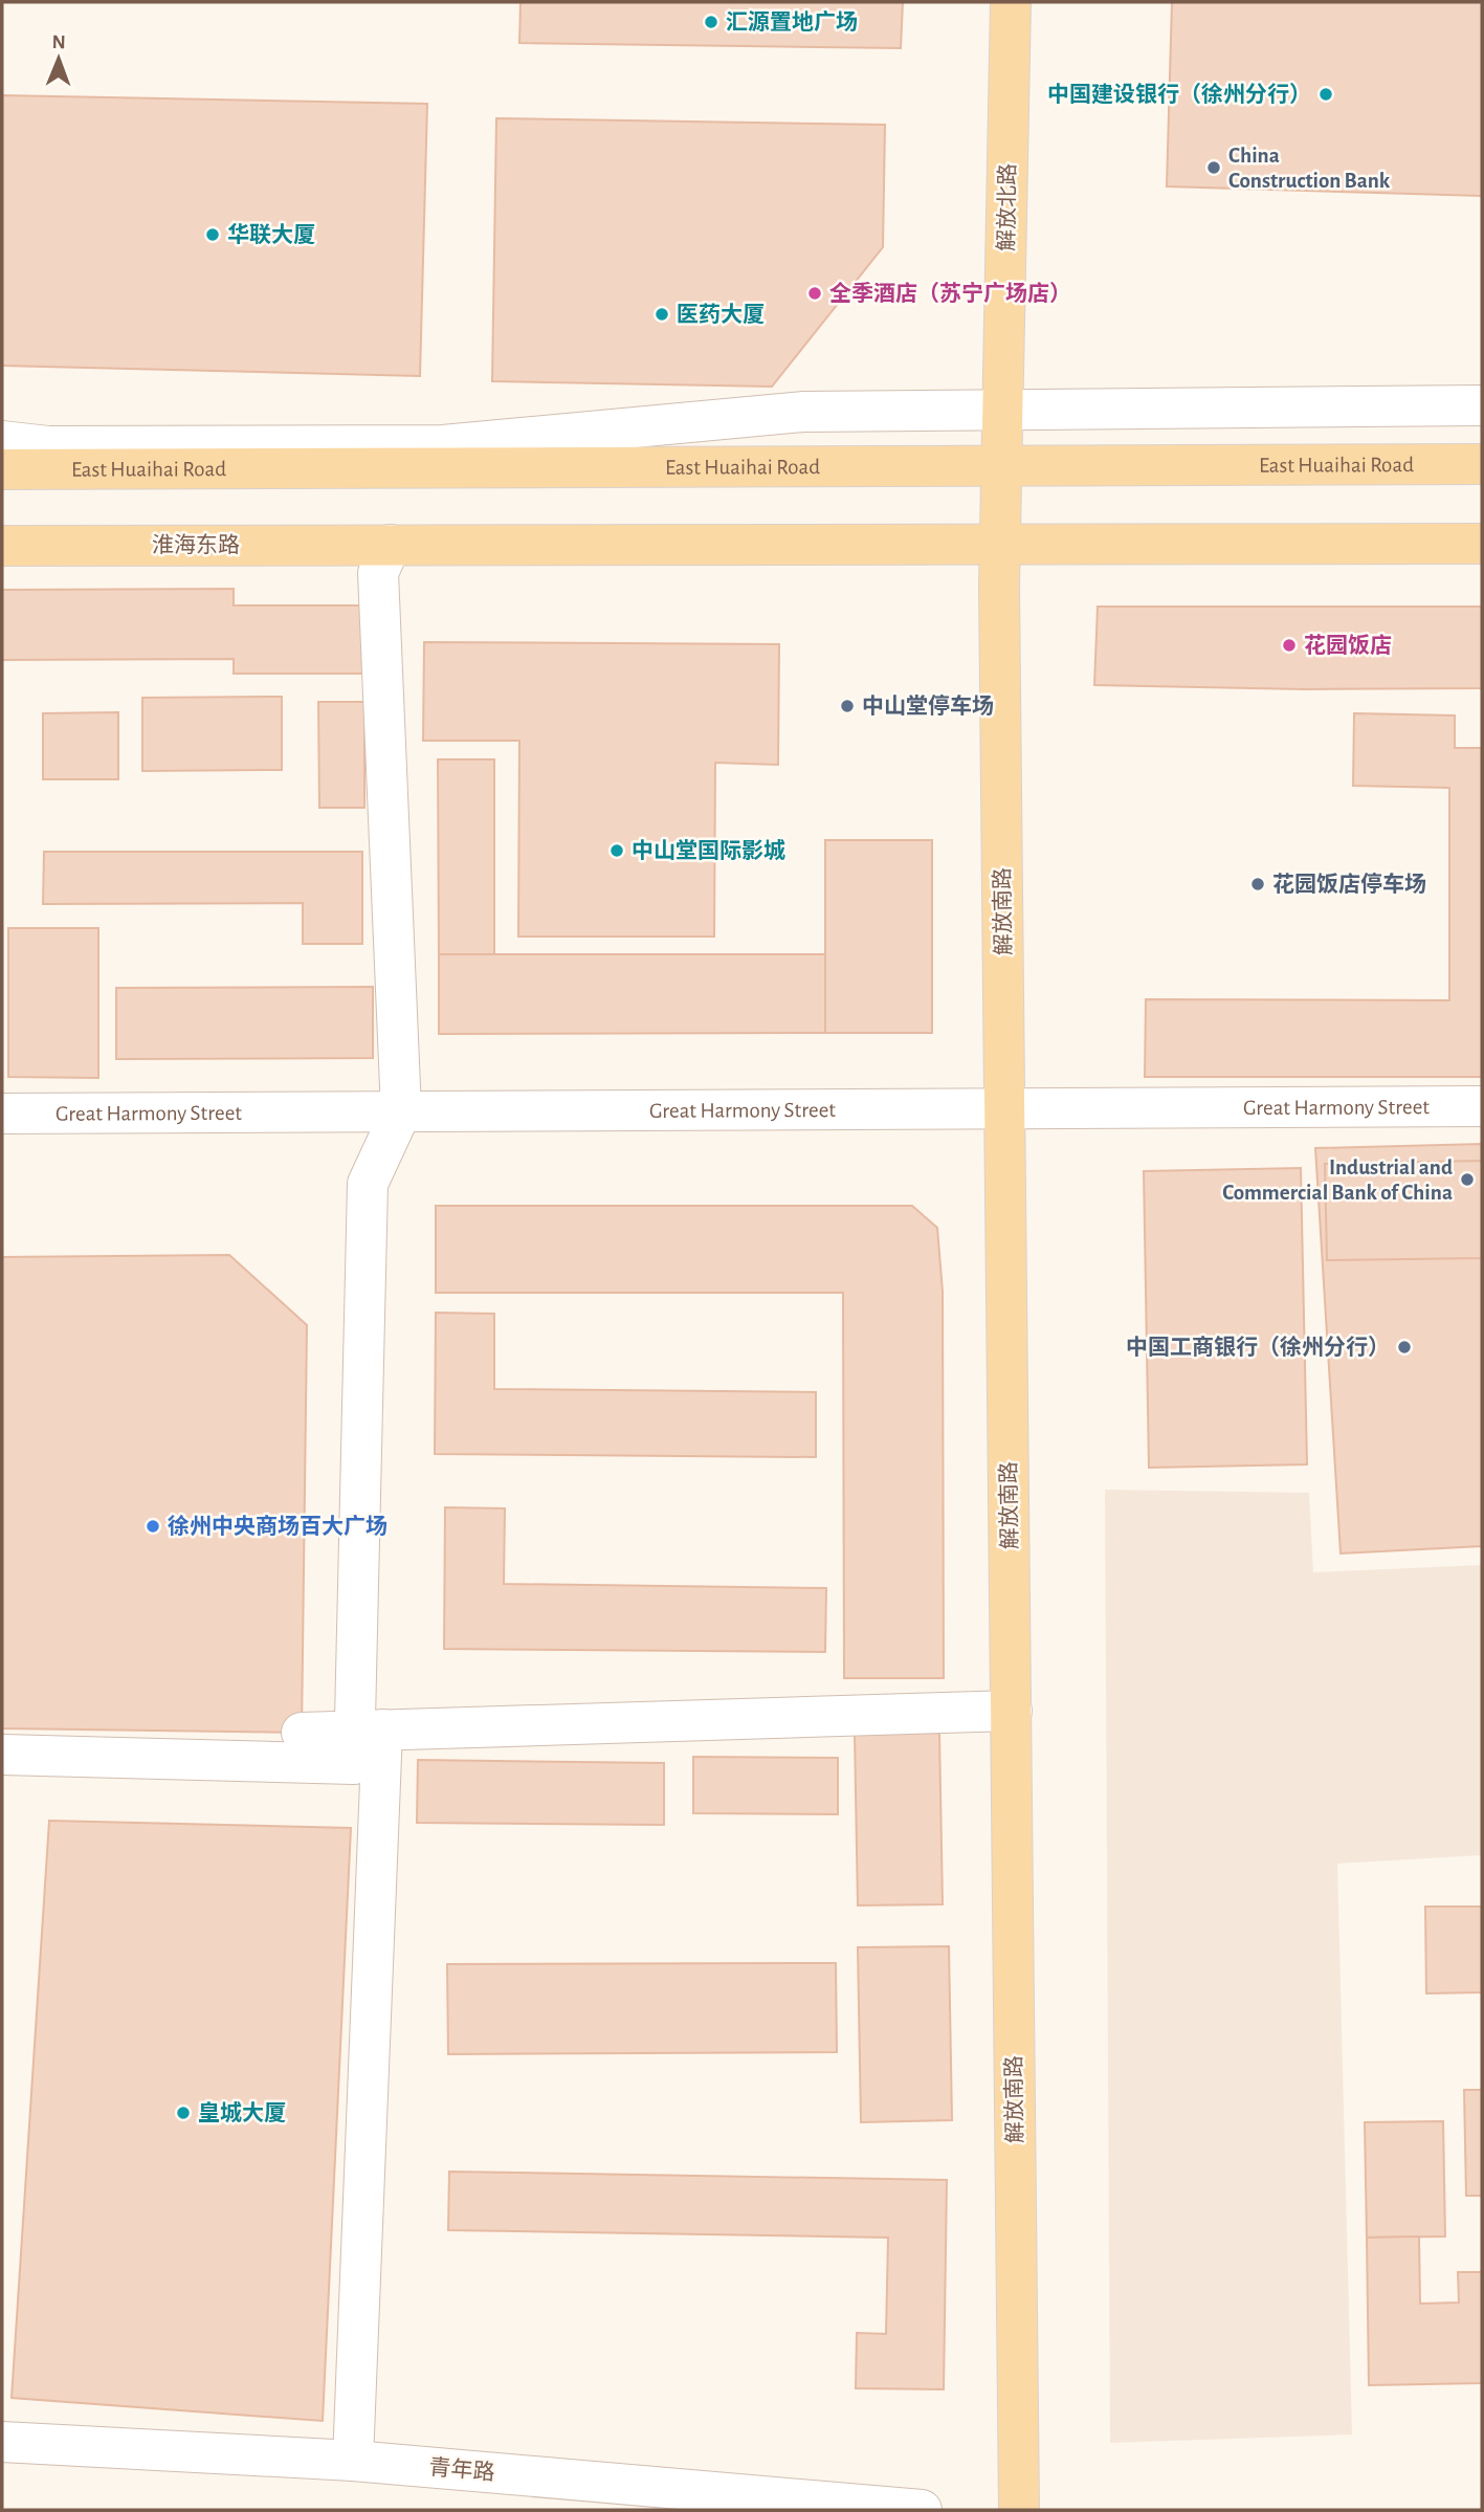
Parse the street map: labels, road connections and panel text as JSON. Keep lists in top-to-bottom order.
{
  "streets": {
    "main road": [
      "解放北路",
      "East Huaihai Road",
      "淮海东路",
      "解放南路"
    ],
    "street": ["Great Harmony Street", "青年路"]
  },
  "crossings": [
    ["解放北路", "East Huaihai Road"],
    ["解放北路", "解放南路"],
    ["East Huaihai Road", "解放南路"],
    ["解放南路", "Great Harmony Street"]
  ],
  "places": [
    "汇源置地广场",
    "中国建设银行（徐州分行）",
    "China Construction Bank",
    "华联大厦",
    "全季酒店（苏宁广场店）",
    "医药大厦",
    "花园饭店",
    "中山堂停车场",
    "中山堂国际影城",
    "花园饭店停车场",
    "Industrial and Commercial Bank of China",
    "中国工商银行（徐州分行）",
    "徐州中央商场百大广场",
    "皇城大厦"
  ],
  "north": "top"
}
